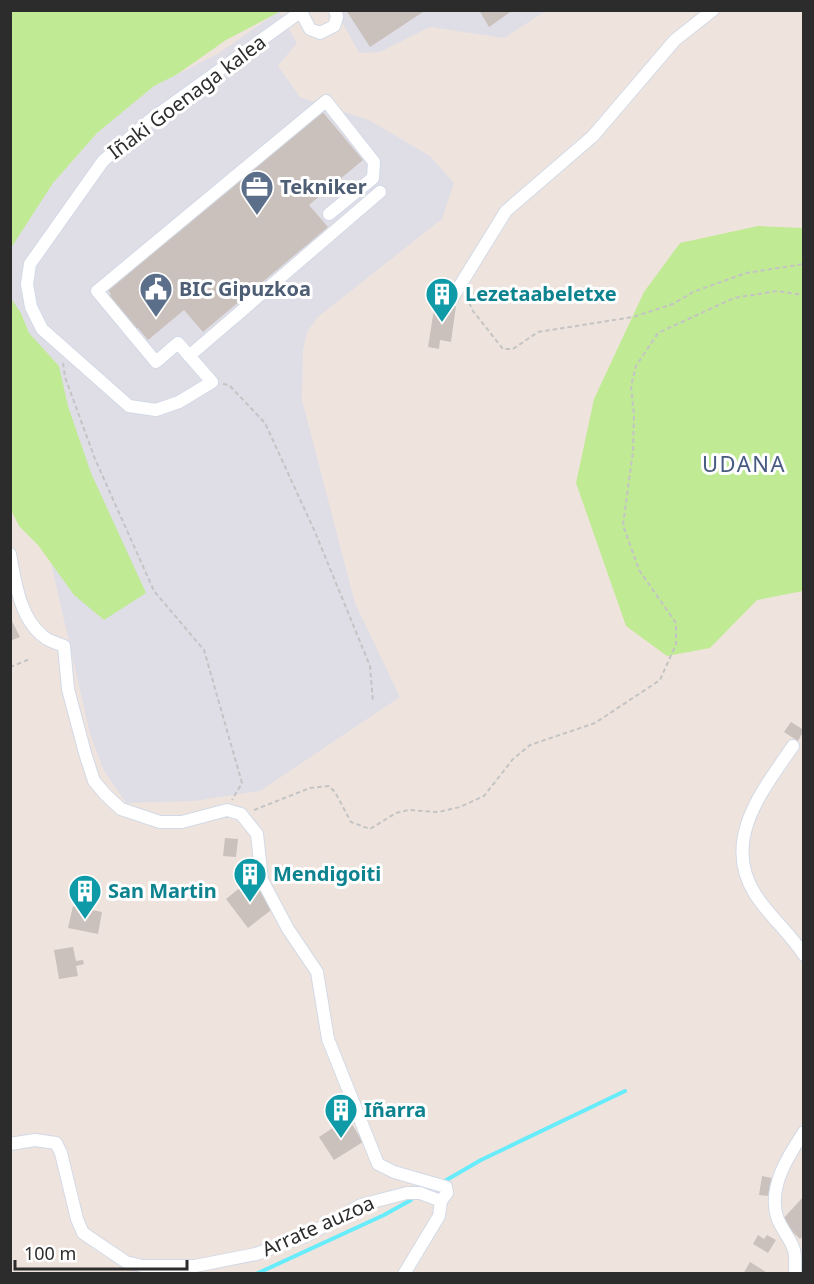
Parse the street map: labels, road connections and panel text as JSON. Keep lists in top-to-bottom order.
{
  "streets": {
    "street": ["Iñaki Goenaga kalea", "Arrate auzoa"]
  },
  "districts": ["UDANA"],
  "places": {
    "office": ["Tekniker"],
    "public building": ["BIC Gipuzkoa"],
    "building": [
      "Lezetaabeletxe",
      "Mendigoiti",
      "San Martin",
      "Iñarra"
    ]
  },
  "scale_bar": "100 m"
}
